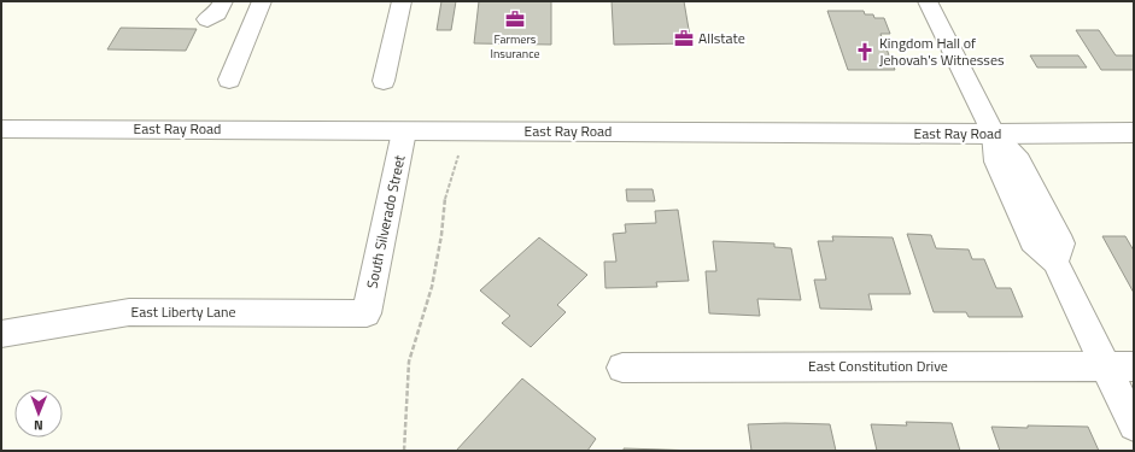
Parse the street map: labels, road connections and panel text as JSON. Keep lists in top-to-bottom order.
{
  "streets": {
    "street": [
      "East Ray Road",
      "South Silverado Street",
      "East Liberty Lane",
      "East Constitution Drive"
    ]
  },
  "crossings": [
    ["East Ray Road", "South Silverado Street"],
    ["South Silverado Street", "East Liberty Lane"]
  ],
  "places": {
    "office": ["Farmers Insurance", "Allstate"],
    "church": ["Kingdom Hall of Jehovah's Witnesses"]
  },
  "north": "bottom"
}
